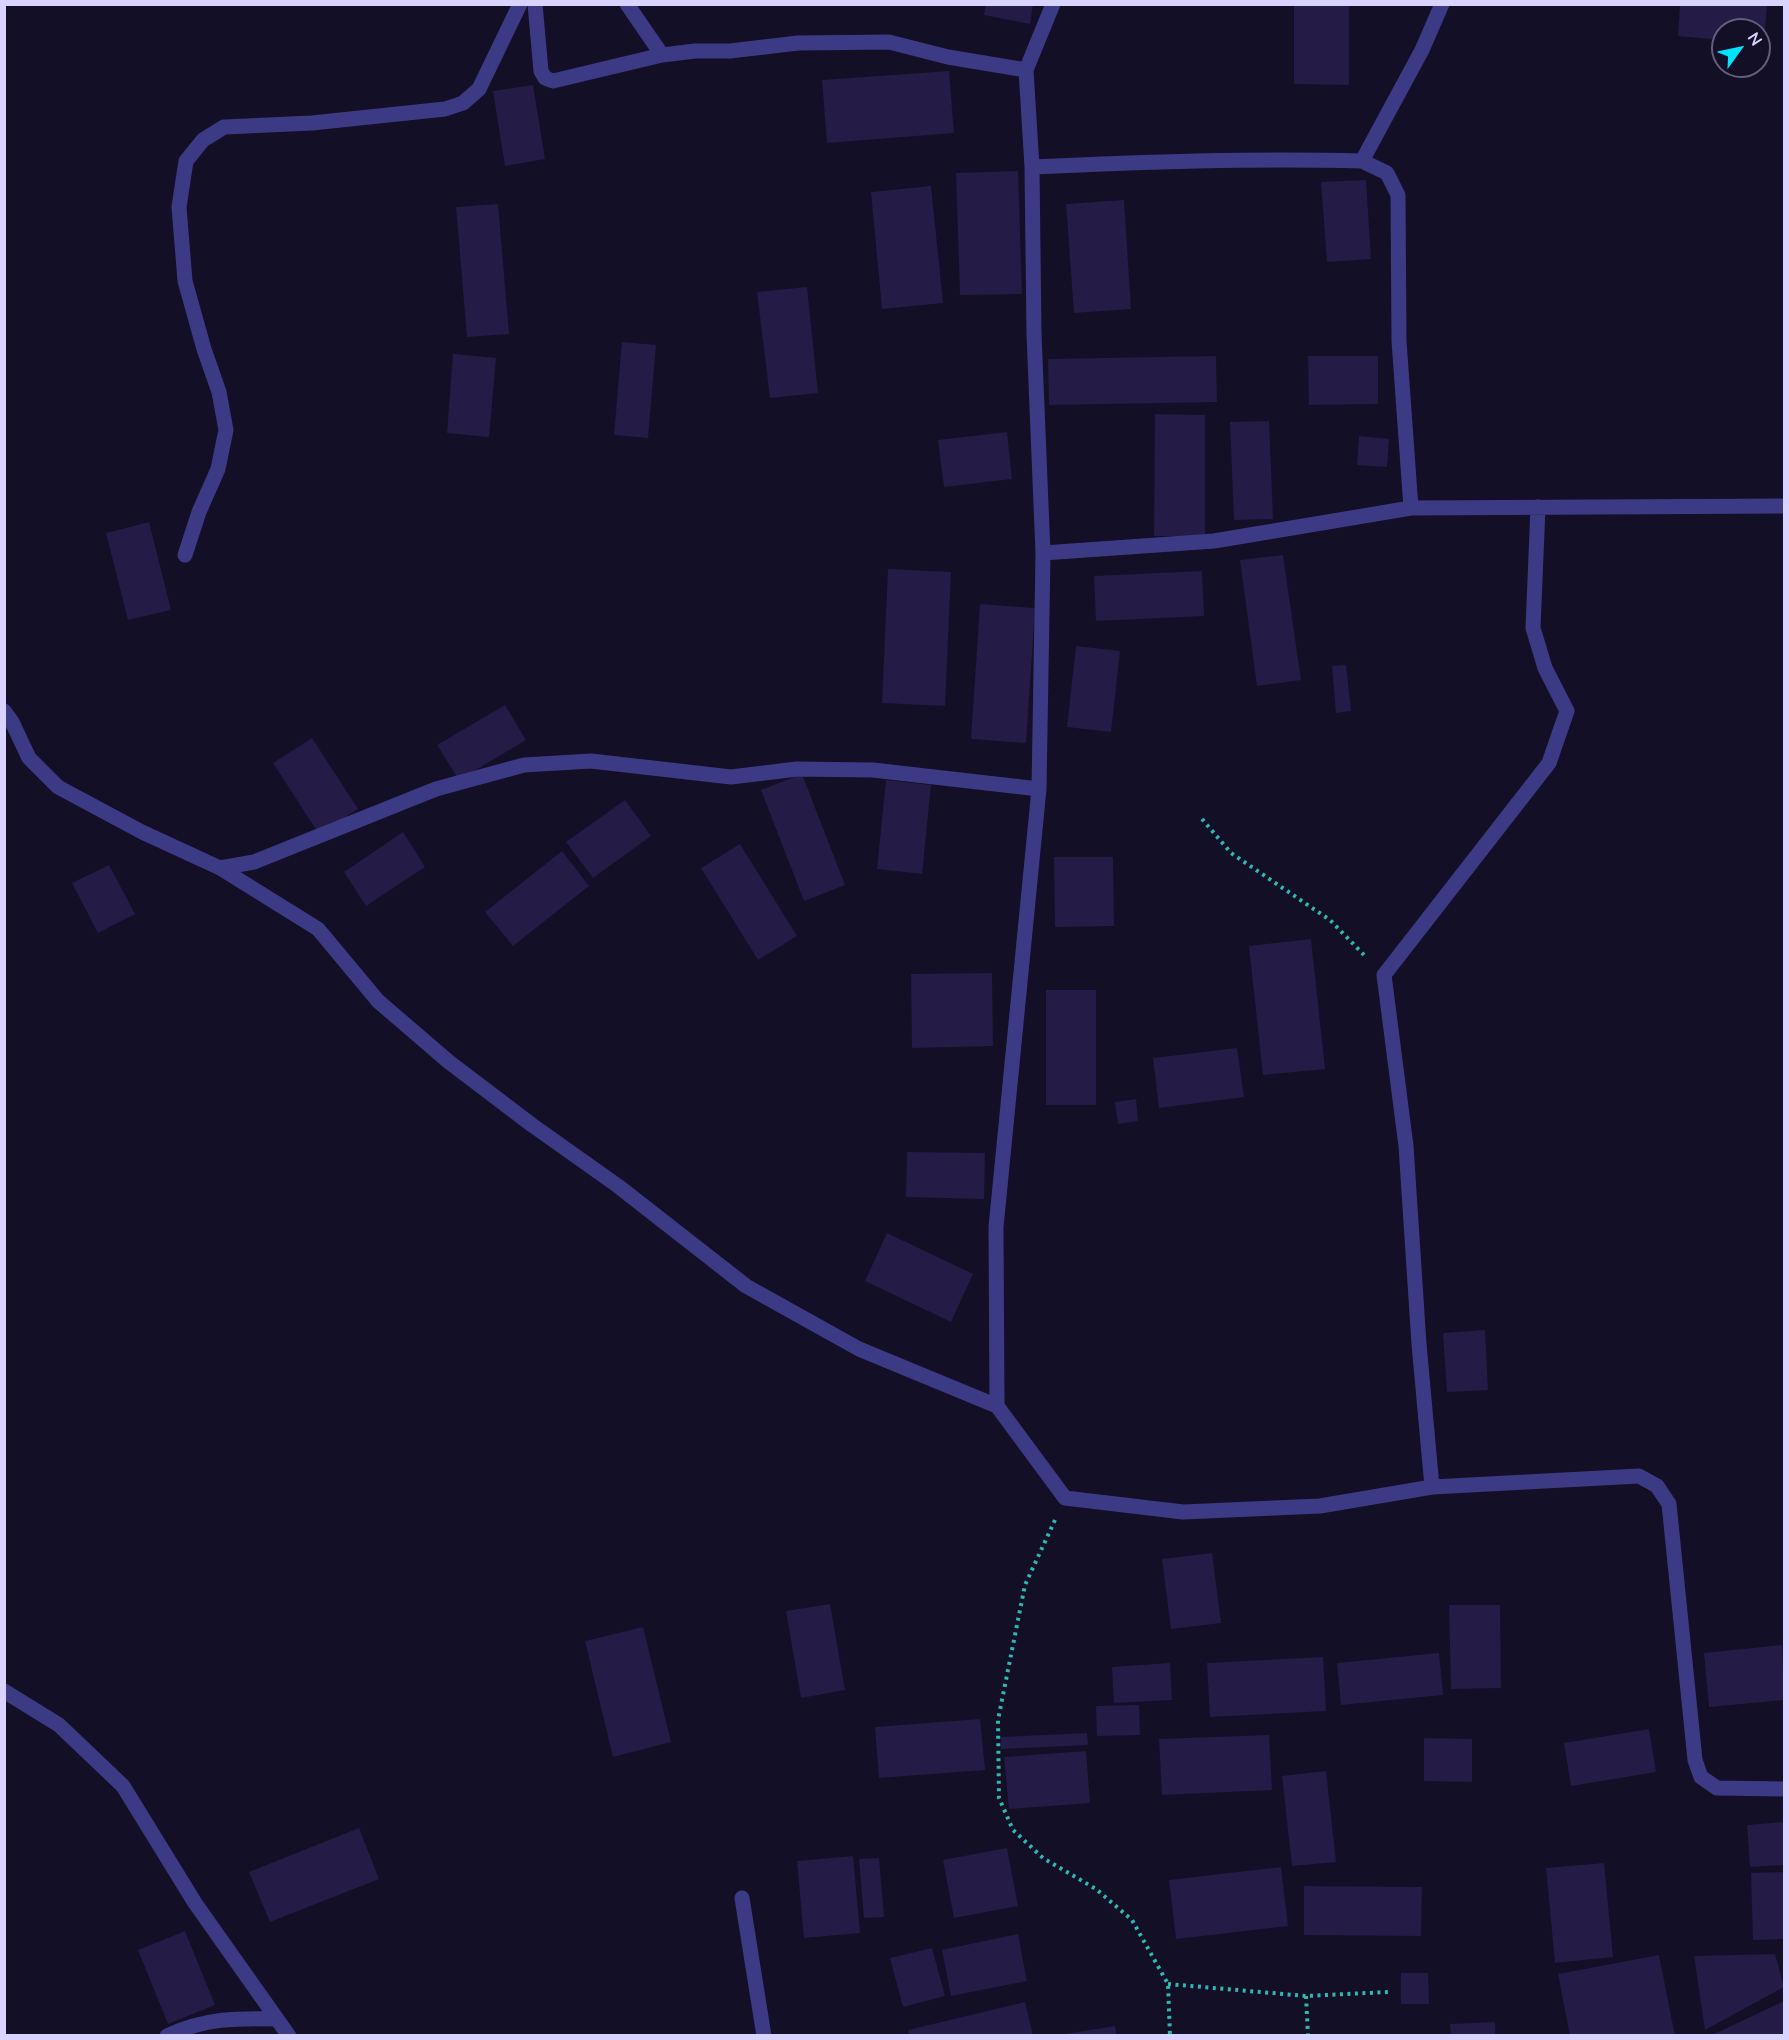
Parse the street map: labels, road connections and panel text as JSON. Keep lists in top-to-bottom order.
{
  "north": "top right"
}
